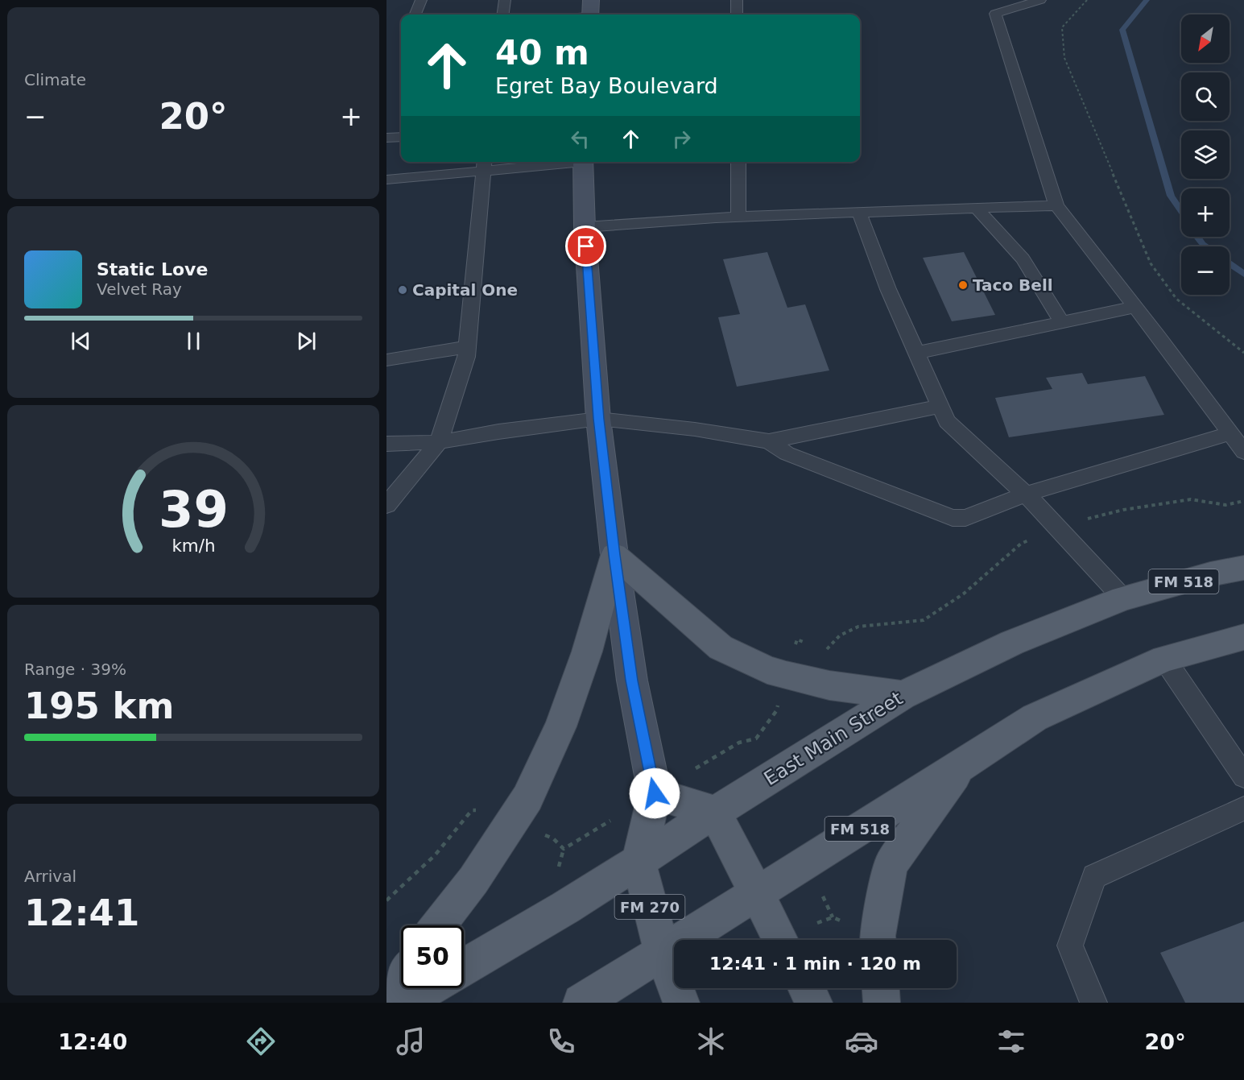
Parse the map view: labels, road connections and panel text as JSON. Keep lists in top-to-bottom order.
{
  "streets": {
    "main road": ["FM 518", "East Main Street", "FM 270"]
  },
  "crossings": [
    ["FM 518", "FM 270"],
    ["East Main Street", "FM 270"]
  ],
  "places": ["Taco Bell", "Capital One"],
  "north": "bottom left",
  "page": {
    "tile": [
      "Climate",
      ["Range · 39%", "195 km"],
      ["Arrival", "12:41"]
    ],
    "map_buttons": ["+", "−"],
    "turn": ["40 m", "Egret Bay Boulevard"],
    "heat": ["−", "20°", "+"],
    "song": ["Static Love", "Velvet Ray"],
    "limit": "50",
    "trip": "12:41 · 1 min · 120 m",
    "tabs": ["12:40", "20°"],
    "gauge": ["39", "km/h"]
  }
}
